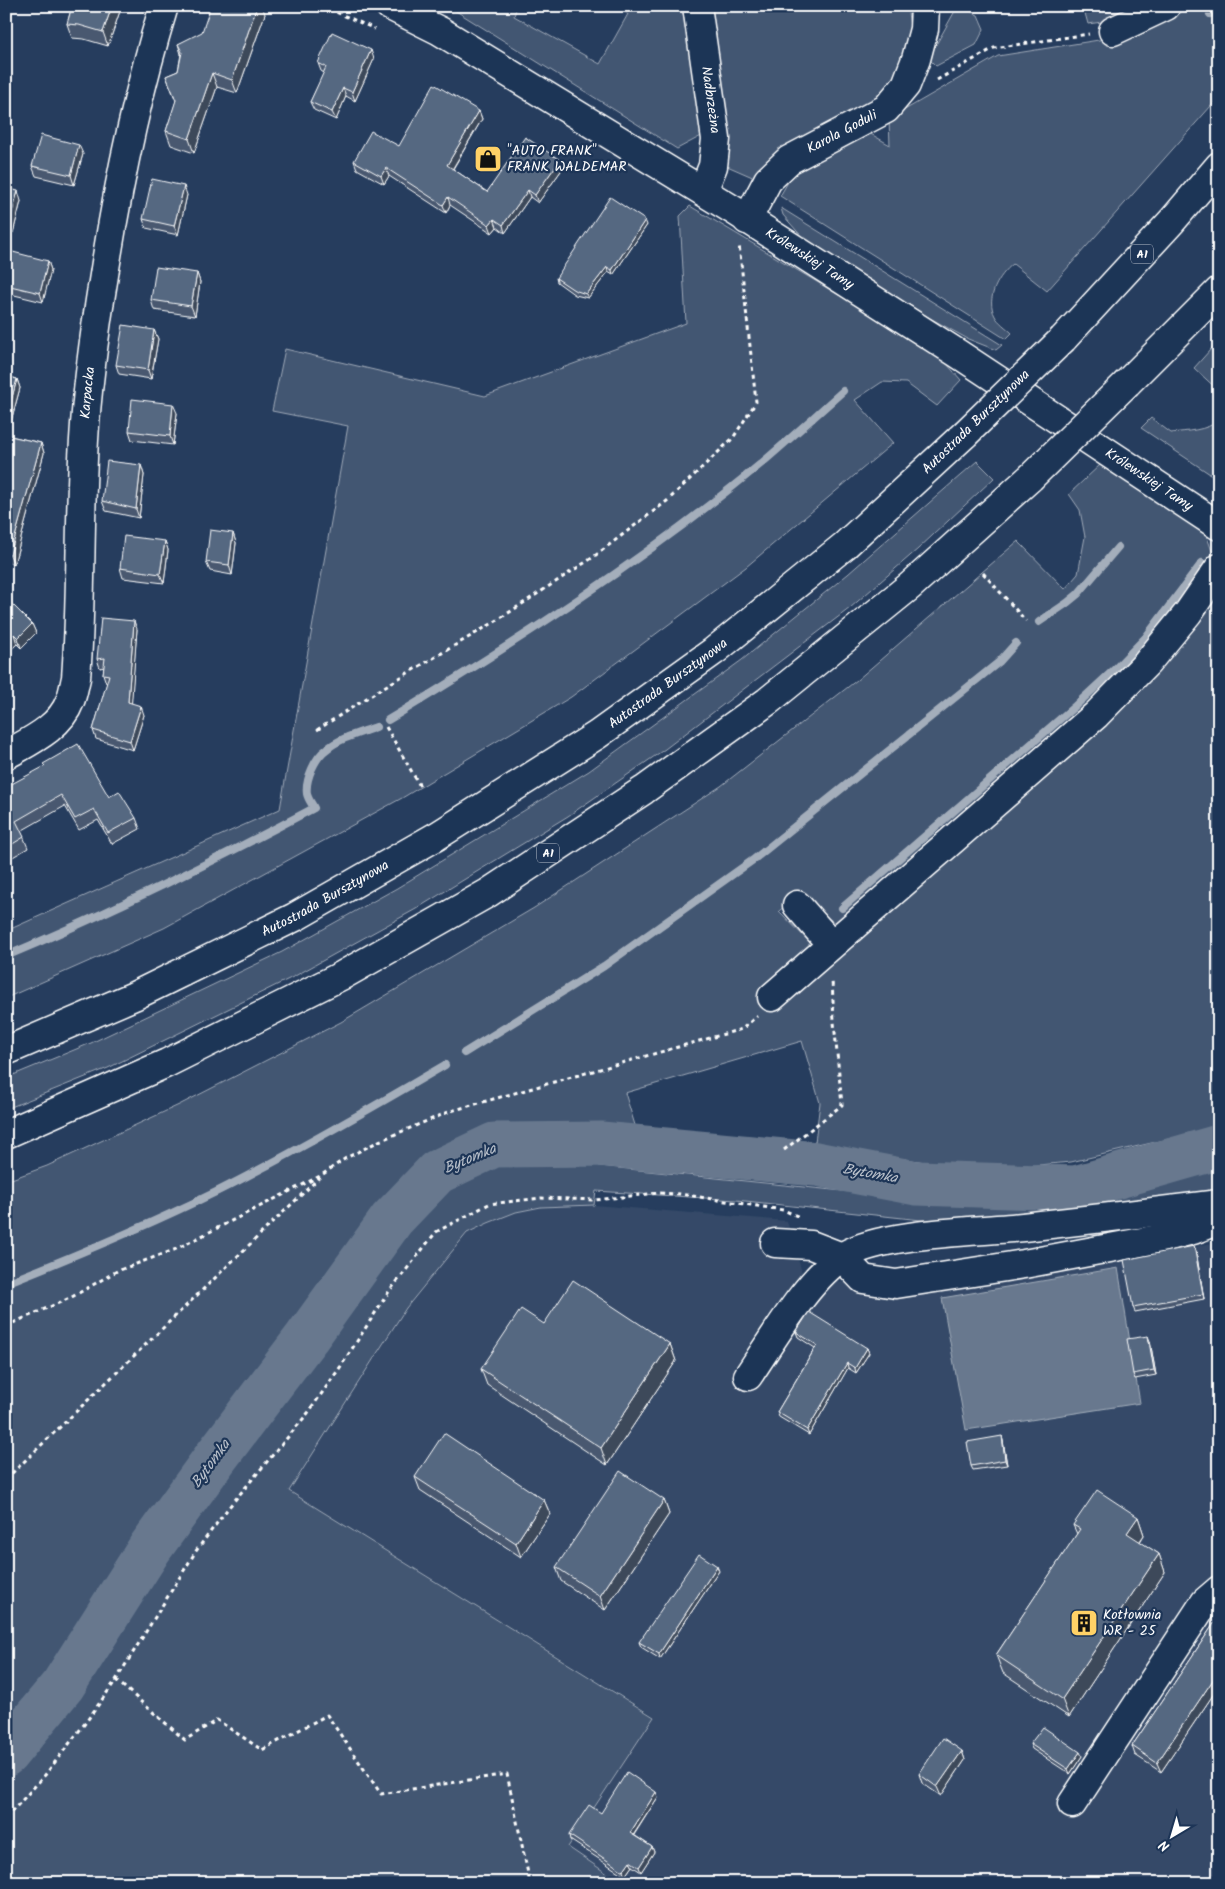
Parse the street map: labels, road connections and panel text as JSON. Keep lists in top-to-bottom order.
{
  "streets": {
    "main road": [
      "Nadbrzeżna",
      "Karola Goduli",
      "A1",
      "Królewskiej Tamy",
      "Karpacka",
      "Autostrada Bursztynowa"
    ]
  },
  "crossings": [
    ["Nadbrzeżna", "Królewskiej Tamy"],
    ["Karola Goduli", "Królewskiej Tamy"]
  ],
  "water": ["Bytomka"],
  "places": {
    "shop": ["\"AUTO FRANK\" FRANK WALDEMAR"],
    "building": ["Kotłownia WR - 25"]
  },
  "north": "bottom left"
}
